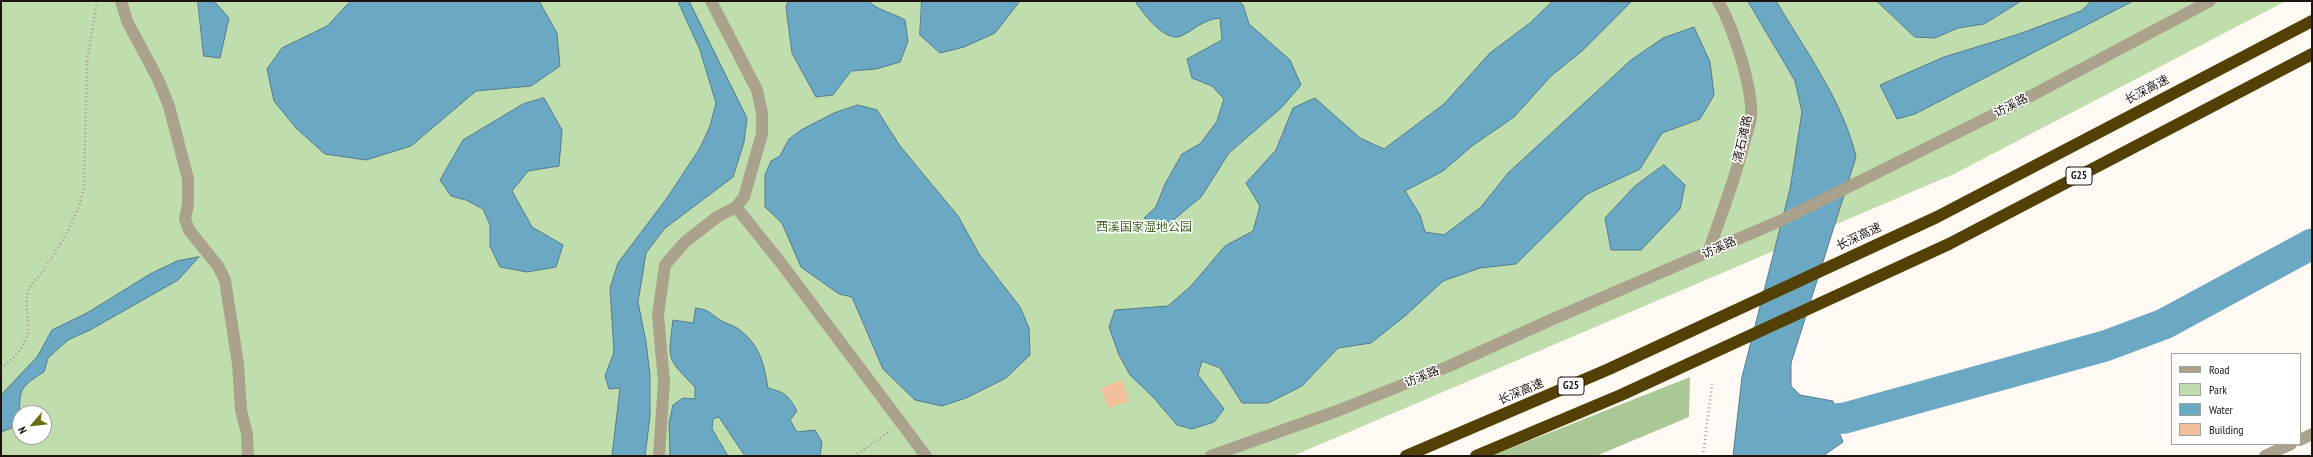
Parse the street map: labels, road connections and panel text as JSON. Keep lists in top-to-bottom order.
{
  "streets": {
    "highway": ["长深高速", "G25"],
    "street": ["访溪路", "清石滩路"]
  },
  "crossings": [
    ["访溪路", "清石滩路"]
  ],
  "parks": ["西溪国家湿地公园"],
  "legend": [
    "Road",
    "Park",
    "Water",
    "Building"
  ],
  "north": "bottom left"
}
